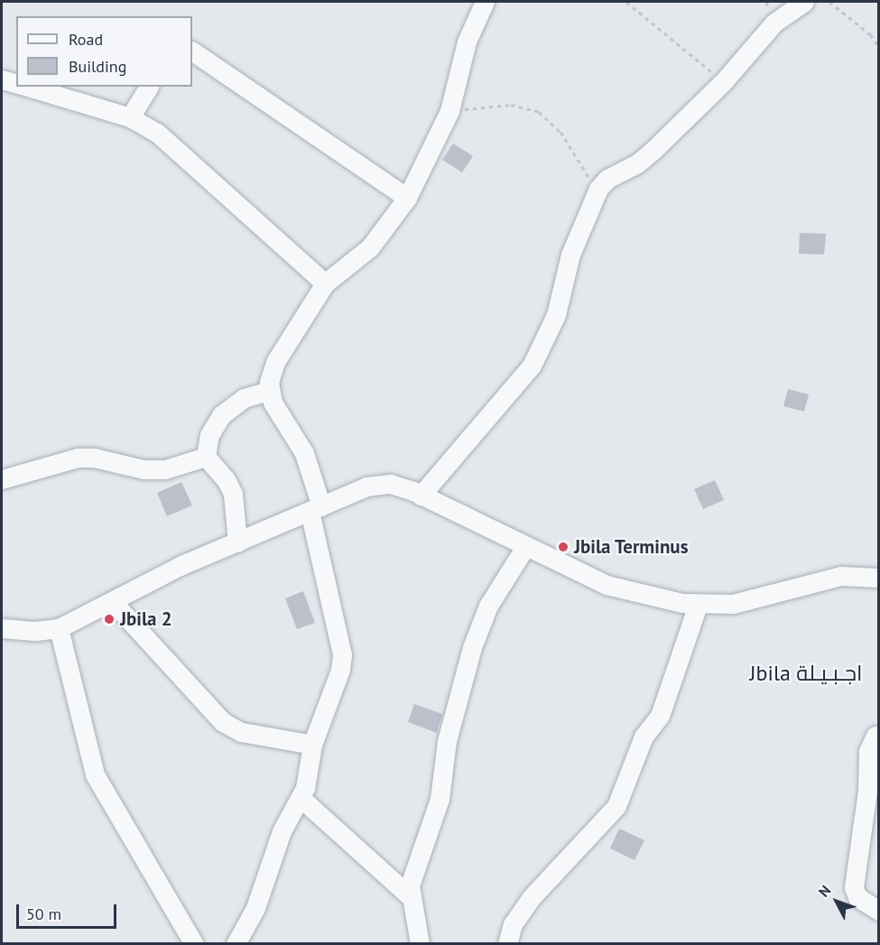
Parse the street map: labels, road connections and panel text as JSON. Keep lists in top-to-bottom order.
{
  "districts": ["Jbila اجـبـيـلة"],
  "places": ["Jbila Terminus", "Jbila 2"],
  "legend": ["Road", "Building"],
  "scale_bar": "50 m",
  "north": "top left"
}
